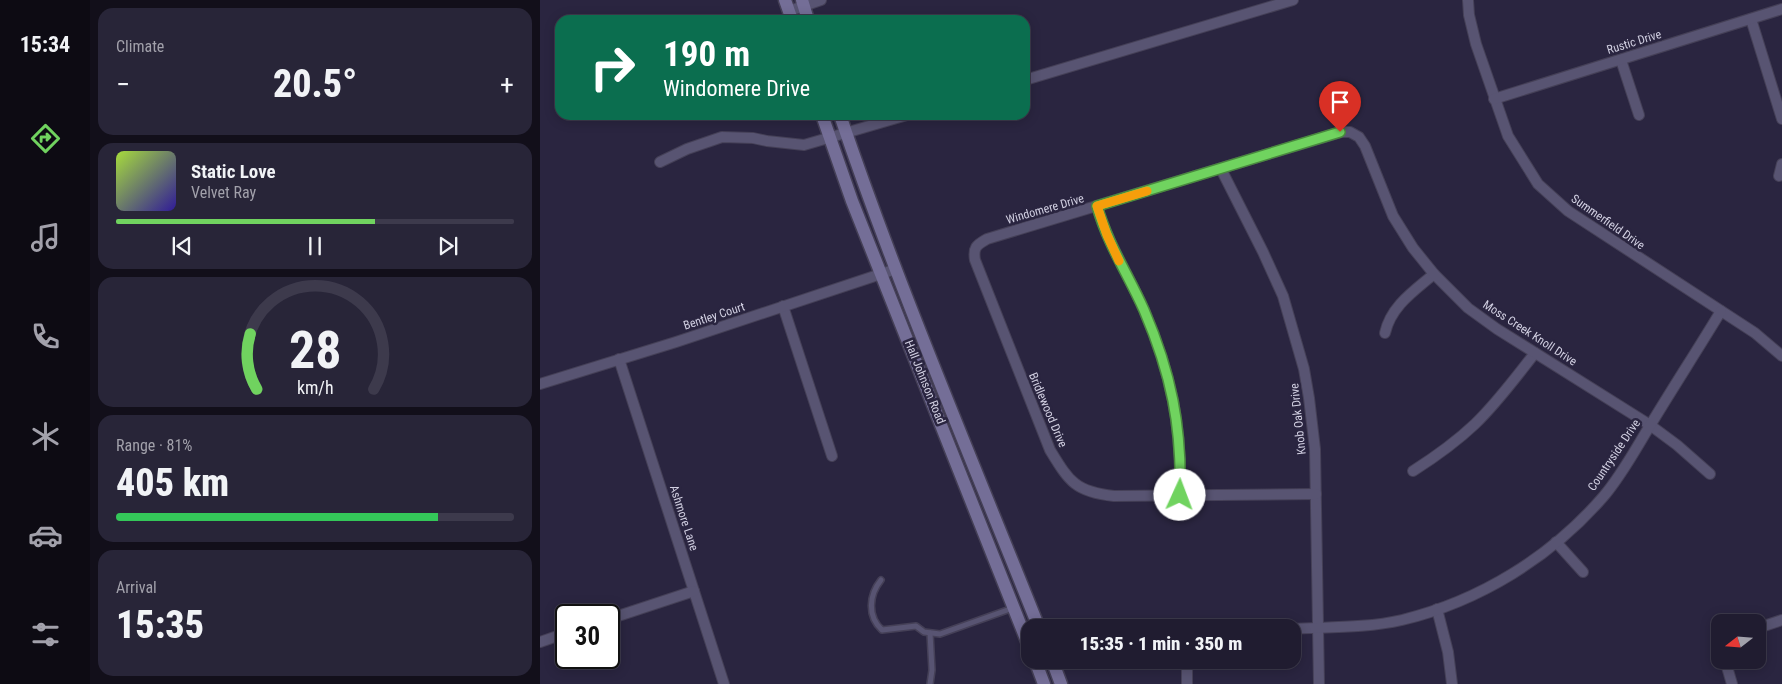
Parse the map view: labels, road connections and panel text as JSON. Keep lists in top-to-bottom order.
{
  "streets": {
    "main road": ["Hall Johnson Road"],
    "street": [
      "Rustic Drive",
      "Windomere Drive",
      "Summerfield Drive",
      "Bentley Court",
      "Moss Creek Knoll Drive",
      "Bridlewood Drive",
      "Knob Oak Drive",
      "Countryside Drive",
      "Ashmore Lane"
    ]
  },
  "crossings": [
    ["Rustic Drive", "Summerfield Drive"],
    ["Windomere Drive", "Moss Creek Knoll Drive"],
    ["Windomere Drive", "Bridlewood Drive"],
    ["Windomere Drive", "Knob Oak Drive"],
    ["Summerfield Drive", "Countryside Drive"],
    ["Bentley Court", "Hall Johnson Road"],
    ["Bentley Court", "Ashmore Lane"],
    ["Moss Creek Knoll Drive", "Countryside Drive"],
    ["Bridlewood Drive", "Knob Oak Drive"],
    ["Knob Oak Drive", "Countryside Drive"]
  ],
  "north": "left",
  "page": {
    "tabs": "15:34",
    "tile": [
      "Climate",
      ["Range · 81%", "405 km"],
      ["Arrival", "15:35"]
    ],
    "turn": ["190 m", "Windomere Drive"],
    "heat": ["−", "20.5°", "+"],
    "song": ["Static Love", "Velvet Ray"],
    "limit": "30",
    "trip": "15:35 · 1 min · 350 m",
    "gauge": ["28", "km/h"]
  }
}
